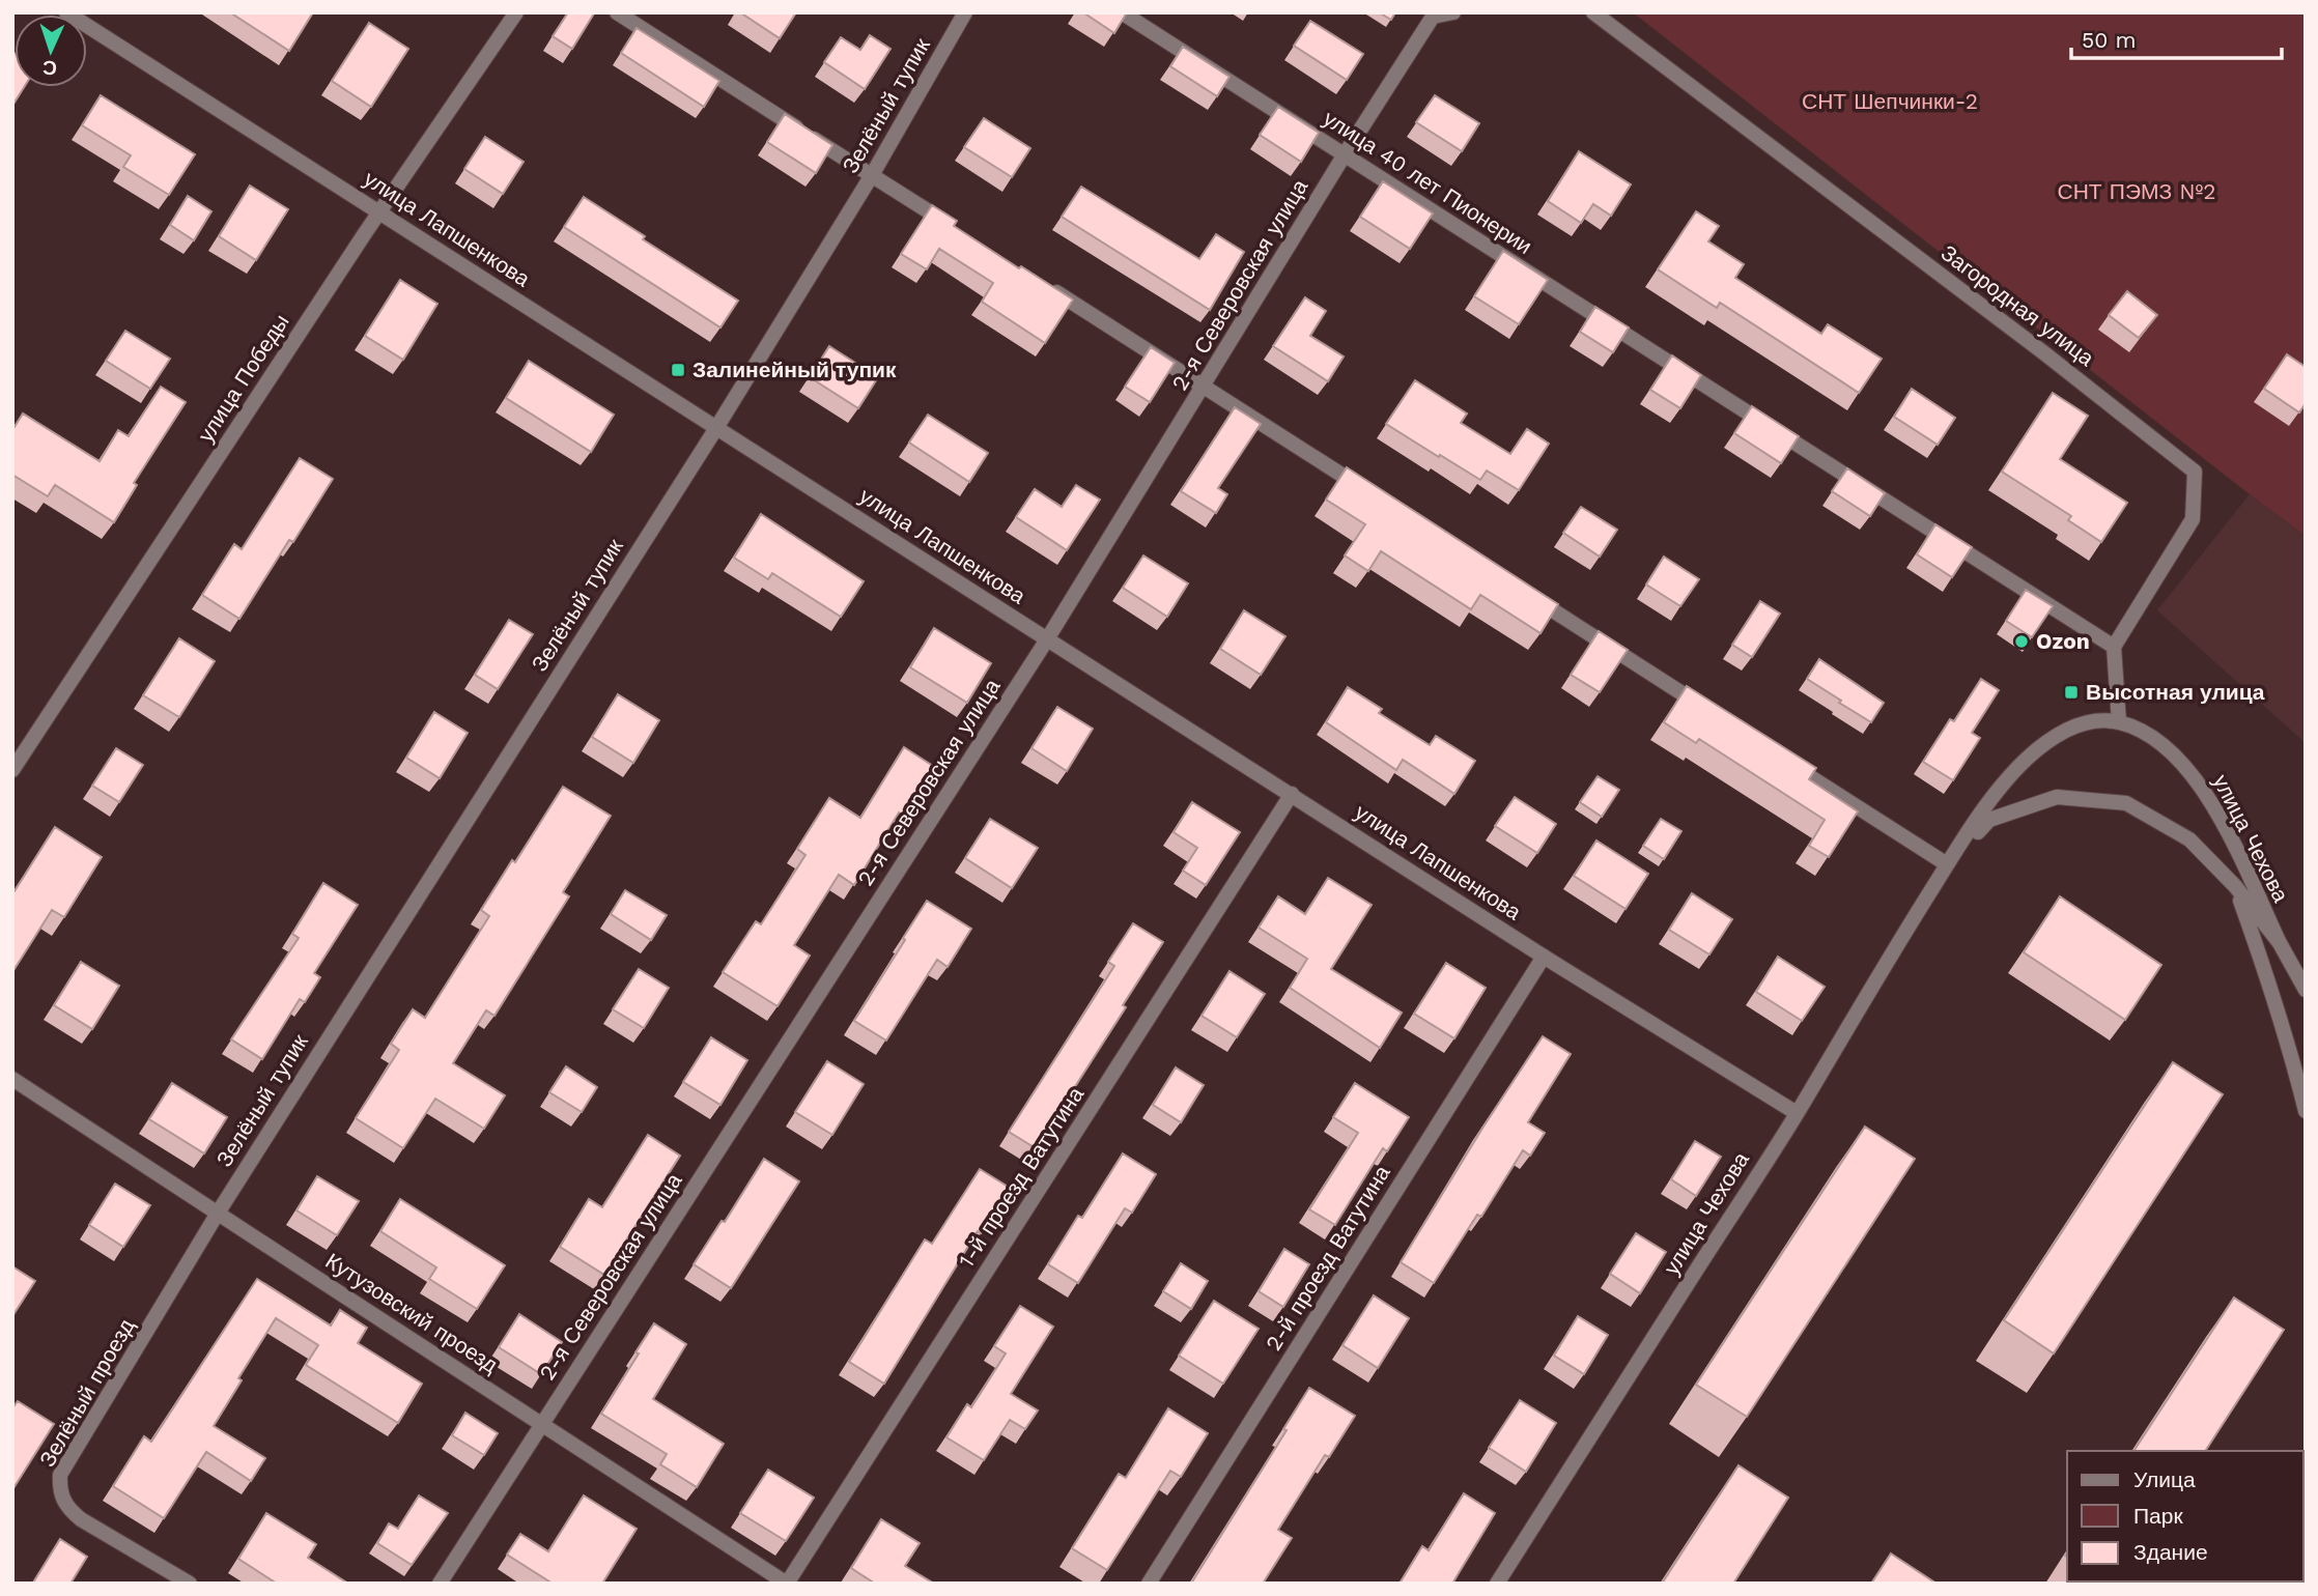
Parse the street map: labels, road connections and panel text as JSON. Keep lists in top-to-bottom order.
{
  "streets": {
    "street": [
      "Зелёный тупик",
      "улица 40 лет Пионерии",
      "улица Лапшенкова",
      "2-я Северовская улица",
      "Загородная улица",
      "улица Победы",
      "улица Чехова",
      "1-й проезд Ватутина",
      "2-й проезд Ватутина",
      "Кутузовский проезд",
      "Зелёный проезд"
    ]
  },
  "crossings": [
    ["Зелёный тупик", "улица Лапшенкова"],
    ["Зелёный тупик", "Кутузовский проезд"],
    ["Зелёный тупик", "Зелёный проезд"],
    ["улица 40 лет Пионерии", "2-я Северовская улица"],
    ["улица 40 лет Пионерии", "Загородная улица"],
    ["улица Лапшенкова", "2-я Северовская улица"],
    ["улица Лапшенкова", "улица Победы"],
    ["улица Лапшенкова", "улица Чехова"],
    ["улица Лапшенкова", "1-й проезд Ватутина"],
    ["улица Лапшенкова", "2-й проезд Ватутина"],
    ["2-я Северовская улица", "Кутузовский проезд"],
    ["1-й проезд Ватутина", "Кутузовский проезд"],
    ["Кутузовский проезд", "Зелёный проезд"]
  ],
  "parks": ["СНТ Шепчинки-2", "СНТ ПЭМЗ №2"],
  "places": {
    "transit": ["Залинейный тупик", "Высотная улица"],
    "other": ["Ozon"]
  },
  "legend": ["Улица", "Парк", "Здание"],
  "scale_bar": "50 m",
  "north": "bottom"
}
